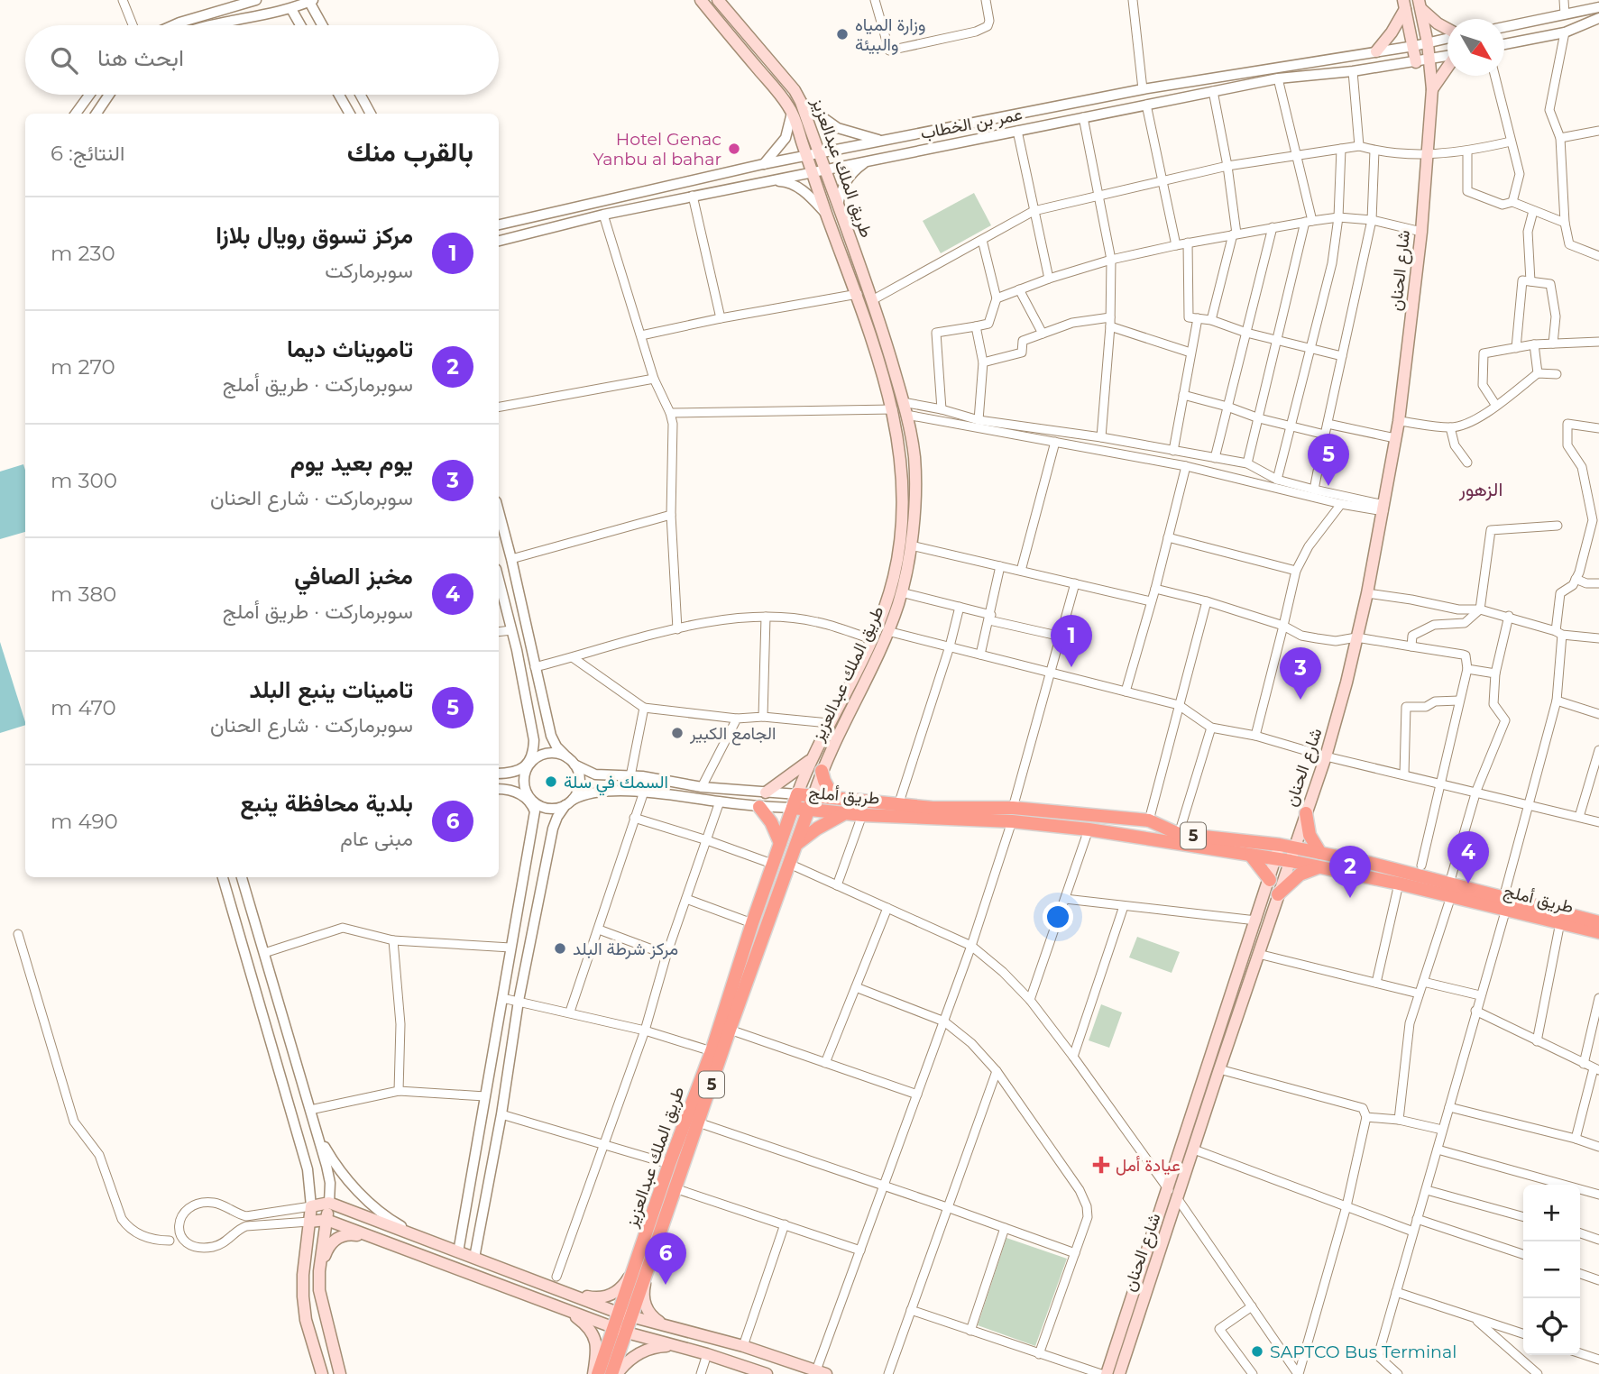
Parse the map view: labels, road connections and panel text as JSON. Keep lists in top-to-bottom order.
{
  "streets": {
    "highway": ["طريق الملك عبدالعزيز", "طريق أملج", "5"],
    "main road": ["شارع الحنان"],
    "street": ["عمر بن الخطاب"]
  },
  "crossings": [
    ["عمر بن الخطاب", "طريق الملك عبدالعزيز"],
    ["عمر بن الخطاب", "شارع الحنان"],
    ["طريق الملك عبدالعزيز", "طريق أملج"],
    ["شارع الحنان", "طريق أملج"]
  ],
  "districts": ["الزهور"],
  "places": {
    "other": [
      "وزارة المياه والبيئة",
      "Hotel Genac Yanbu al bahar",
      "الجامع الكبير",
      "السمك في سلة",
      "مركز شرطة البلد",
      "SAPTCO Bus Terminal"
    ],
    "health": ["عيادة أمل"]
  },
  "north": "bottom right",
  "page": {
    "search": "ابحث هنا",
    "heading": ["بالقرب منك", "النتائج: 6"],
    "list": [
      {
        "mark": "1",
        "name": "مركز تسوق رويال بلازا",
        "note": "سوبرماركت",
        "value": "230 m"
      },
      {
        "mark": "2",
        "name": "تامويناث ديما",
        "note": "سوبرماركت · طريق أملج",
        "value": "270 m"
      },
      {
        "mark": "3",
        "name": "يوم بعيد يوم",
        "note": "سوبرماركت · شارع الحنان",
        "value": "300 m"
      },
      {
        "mark": "4",
        "name": "مخبز الصافي",
        "note": "سوبرماركت · طريق أملج",
        "value": "380 m"
      },
      {
        "mark": "5",
        "name": "تامينات ينبع البلد",
        "note": "سوبرماركت · شارع الحنان",
        "value": "470 m"
      },
      {
        "mark": "6",
        "name": "بلدية محافظة ينبع",
        "note": "مبنى عام",
        "value": "490 m"
      }
    ],
    "pins": [
      "5",
      "1",
      "3",
      "4",
      "2",
      "6"
    ],
    "map_buttons": ["+", "−"]
  }
}
